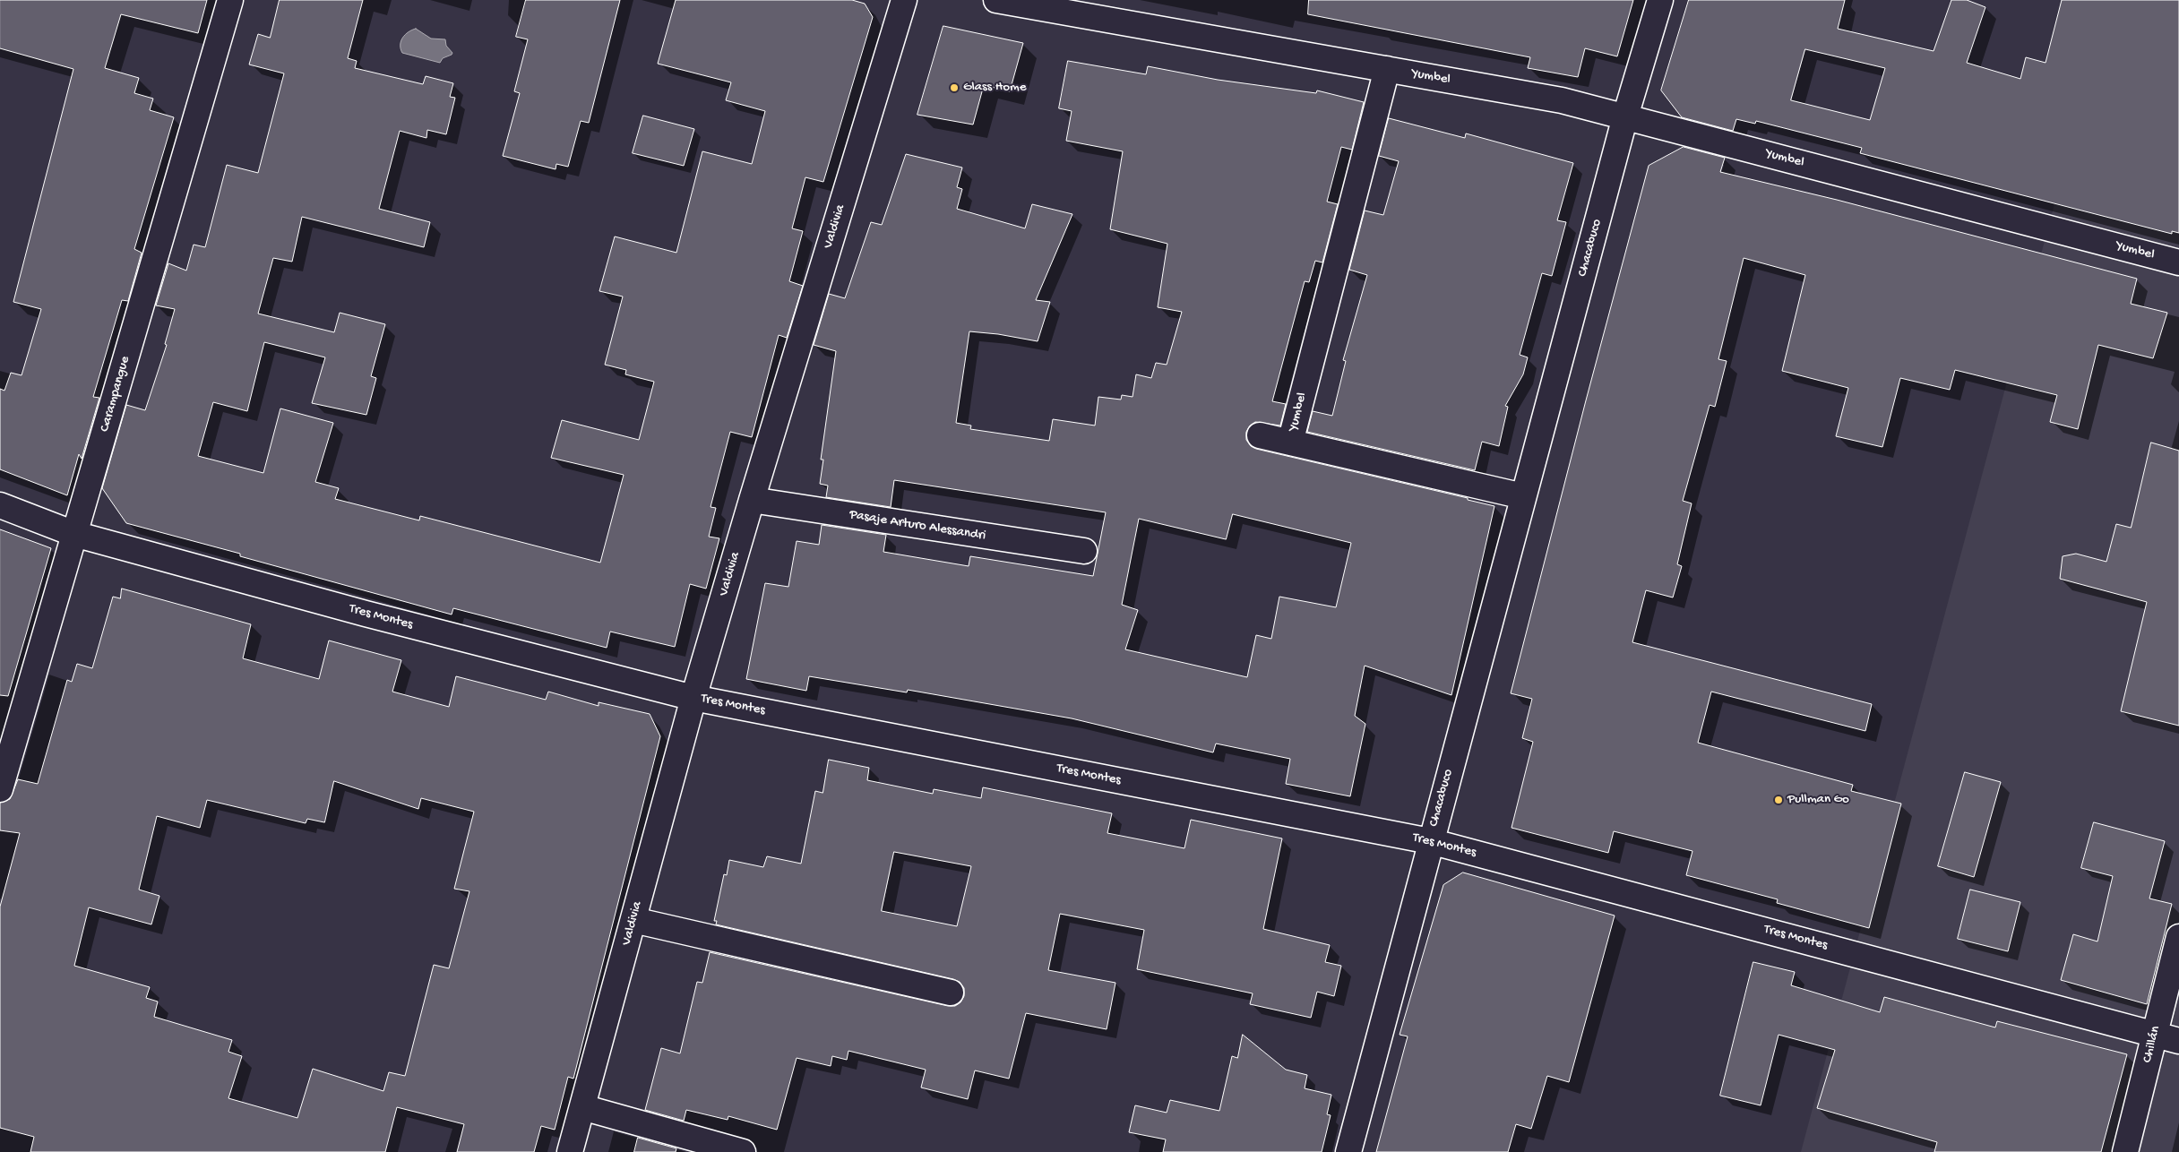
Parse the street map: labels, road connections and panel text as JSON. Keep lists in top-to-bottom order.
{
  "streets": {
    "street": [
      "Yumbel",
      "Valdivia",
      "Chacabuco",
      "Carampangue",
      "Pasaje Arturo Alessandri",
      "Tres Montes",
      "Chillán"
    ]
  },
  "crossings": [
    ["Yumbel", "Chacabuco"],
    ["Valdivia", "Pasaje Arturo Alessandri"],
    ["Valdivia", "Tres Montes"],
    ["Chacabuco", "Tres Montes"],
    ["Carampangue", "Tres Montes"],
    ["Tres Montes", "Chillán"]
  ],
  "places": ["Glass Home", "Pullman Go"]
}
